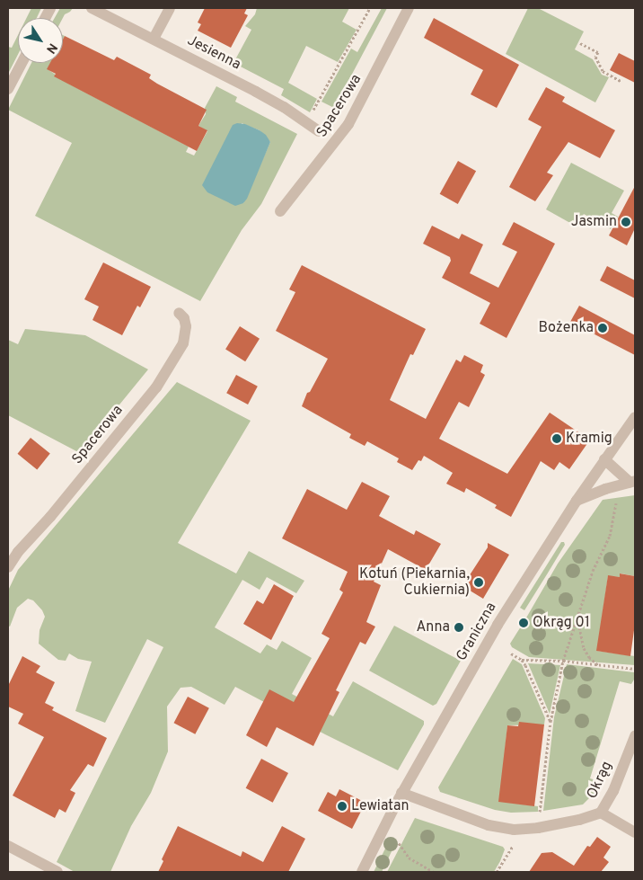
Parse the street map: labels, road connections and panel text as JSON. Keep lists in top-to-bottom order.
{
  "streets": {
    "street": [
      "Jesienna",
      "Spacerowa",
      "Graniczna",
      "Okrąg"
    ]
  },
  "crossings": [
    ["Graniczna", "Okrąg"]
  ],
  "places": [
    "Jasmin",
    "Bożenka",
    "Kramig",
    "Kotuń (Piekarnia, Cukiernia)",
    "Okrąg 01",
    "Anna",
    "Lewiatan"
  ],
  "north": "bottom right"
}
